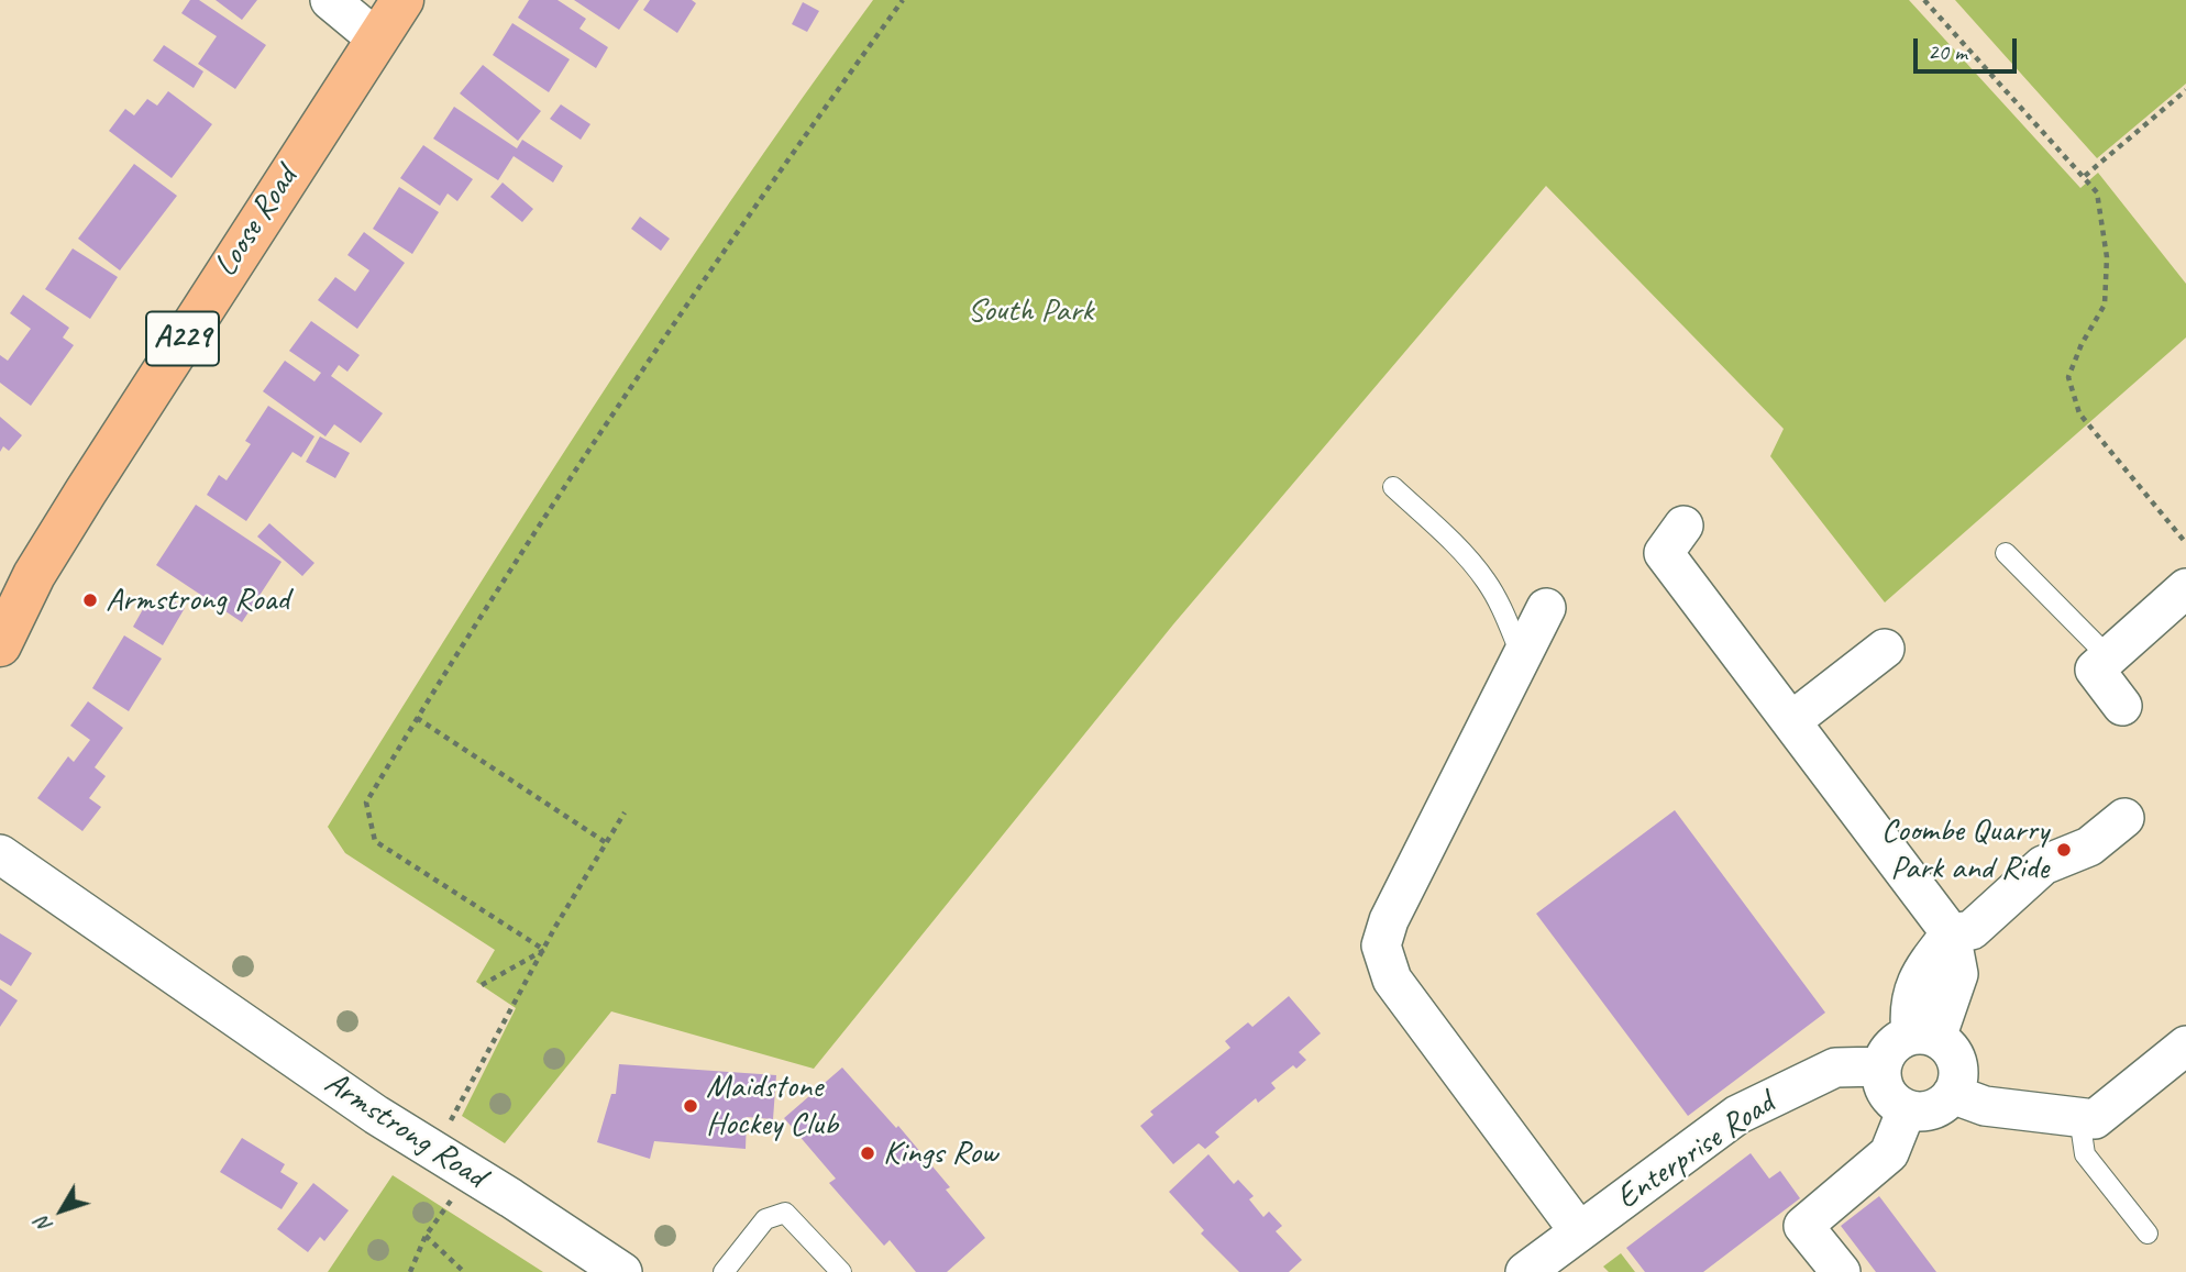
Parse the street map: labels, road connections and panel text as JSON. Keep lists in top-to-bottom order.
{
  "streets": {
    "highway": ["Loose Road", "A229"],
    "street": ["Armstrong Road", "Enterprise Road"]
  },
  "parks": ["South Park"],
  "places": [
    "Armstrong Road",
    "Coombe Quarry Park and Ride",
    "Maidstone Hockey Club",
    "Kings Row"
  ],
  "scale_bar": "20 m",
  "north": "bottom left"
}
